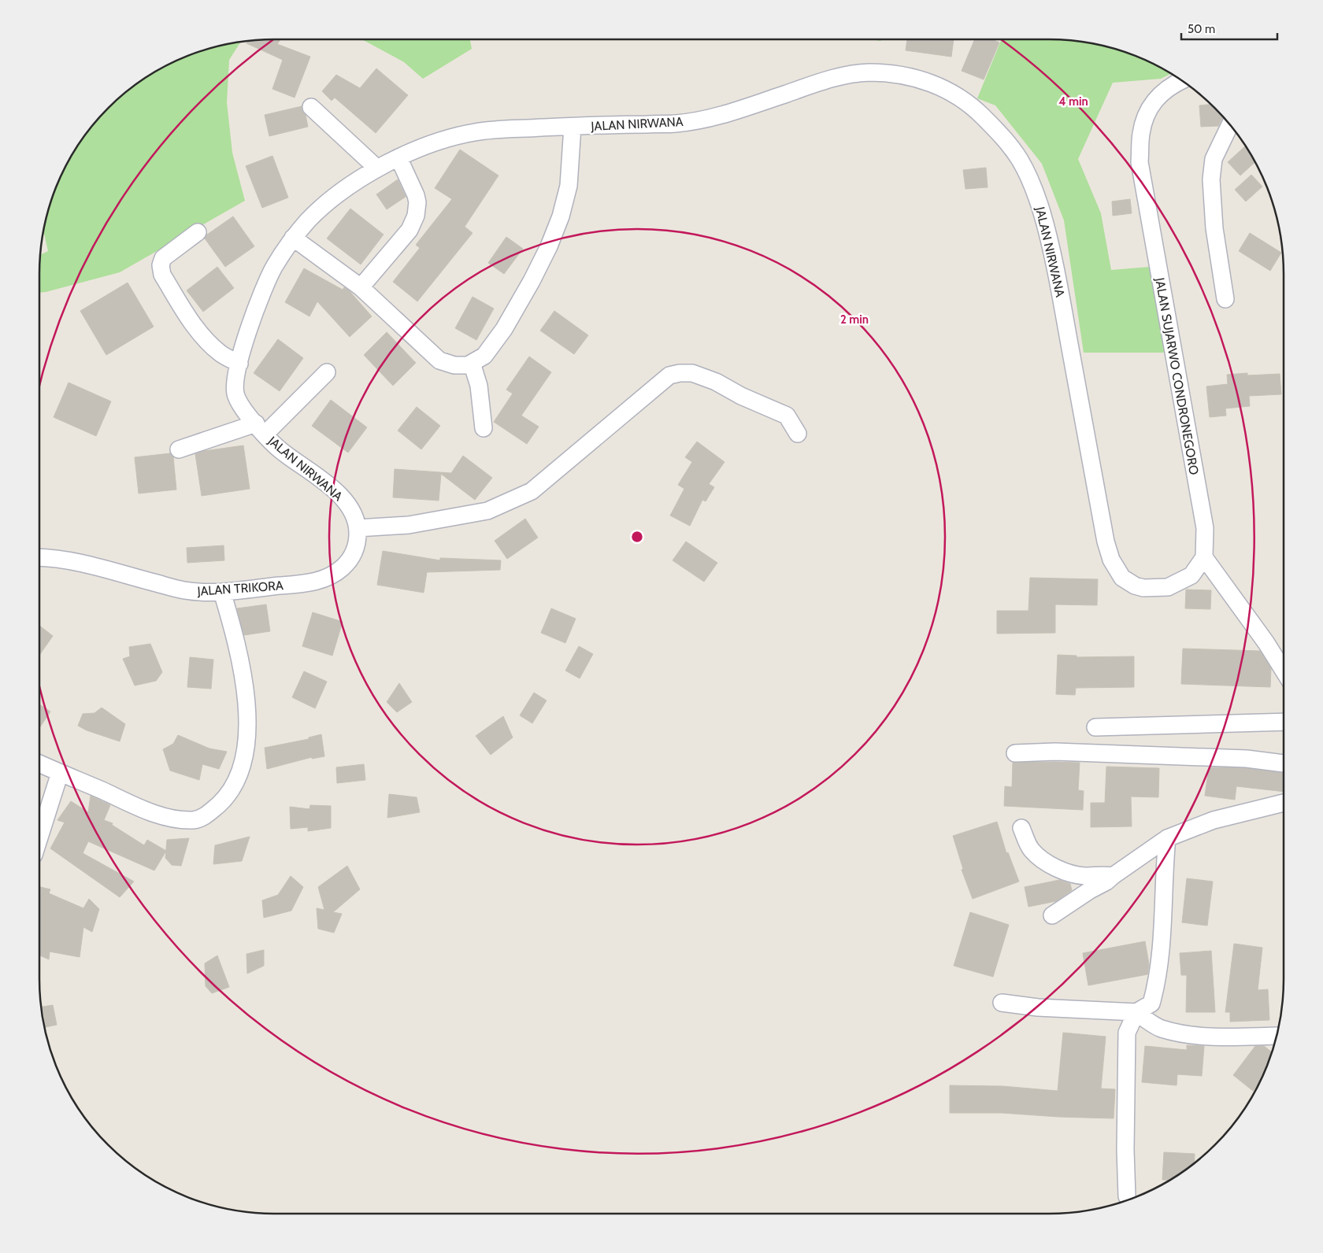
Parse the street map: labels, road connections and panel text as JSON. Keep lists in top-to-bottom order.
{
  "streets": {
    "street": ["JALAN NIRWANA", "JALAN SUJARWO CONDRONEGORO", "JALAN TRIKORA"]
  },
  "crossings": [
    ["JALAN NIRWANA", "JALAN SUJARWO CONDRONEGORO"],
    ["JALAN NIRWANA", "JALAN TRIKORA"]
  ],
  "scale_bar": "50 m",
  "rings": ["4 min", "2 min"]
}
